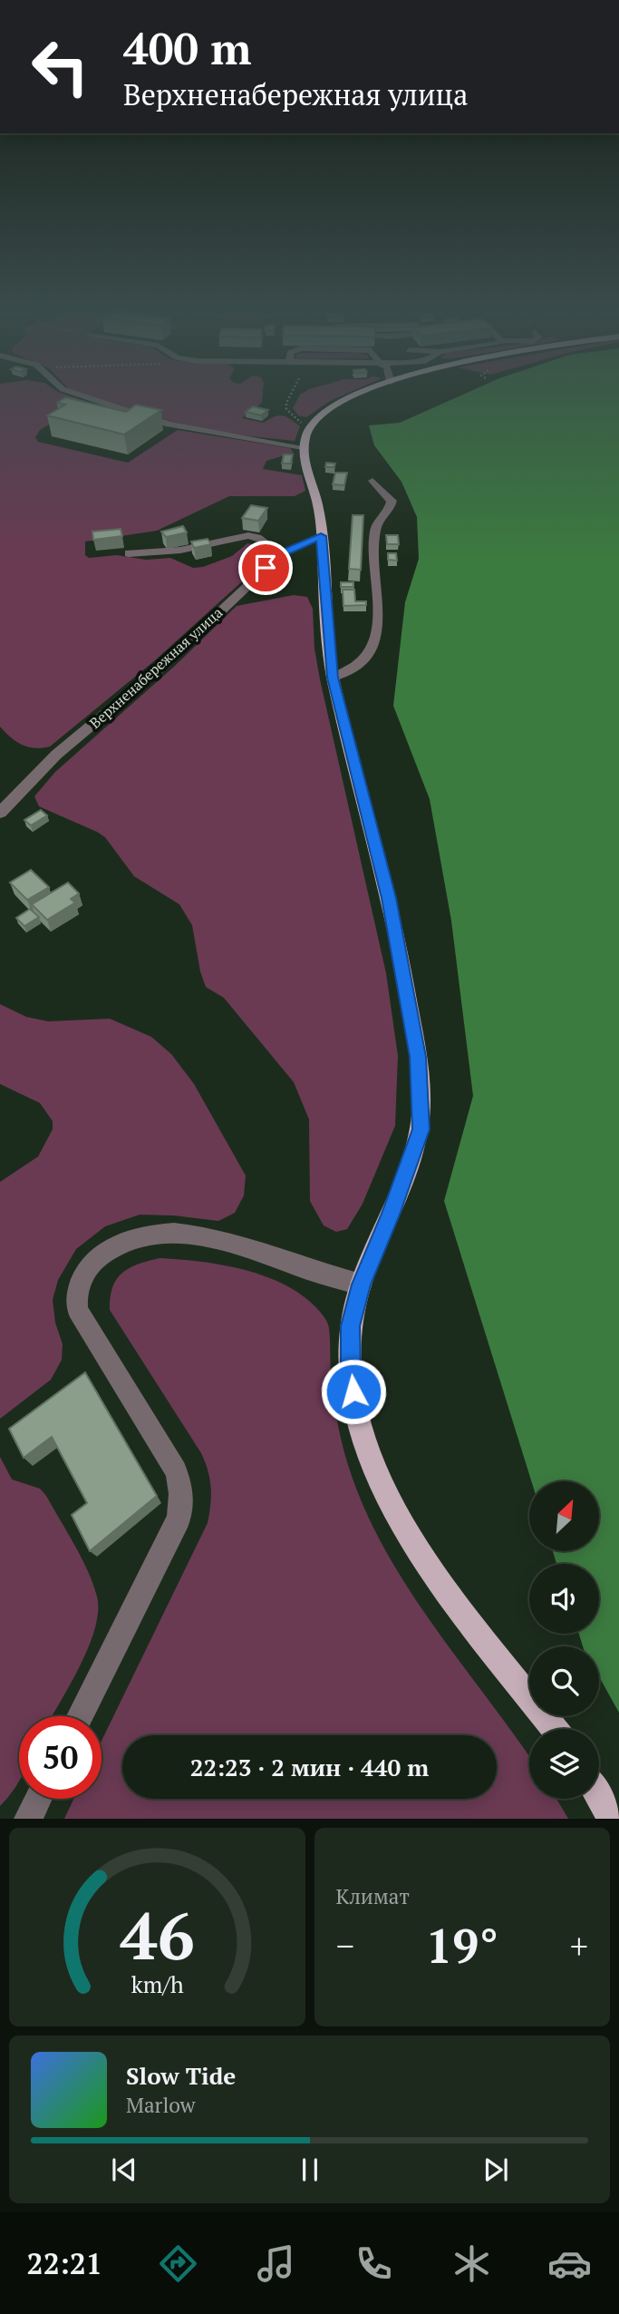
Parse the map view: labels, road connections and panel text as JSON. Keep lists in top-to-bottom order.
{
  "streets": {
    "street": ["Верхненабережная улица"]
  },
  "north": "top right",
  "page": {
    "turn": ["400 m", "Верхненабережная улица"],
    "limit": "50",
    "trip": "22:23 · 2 мин · 440 m",
    "tile": "Климат",
    "heat": ["−", "19°", "+"],
    "song": ["Slow Tide", "Marlow"],
    "tabs": "22:21",
    "gauge": ["46", "km/h"]
  }
}
